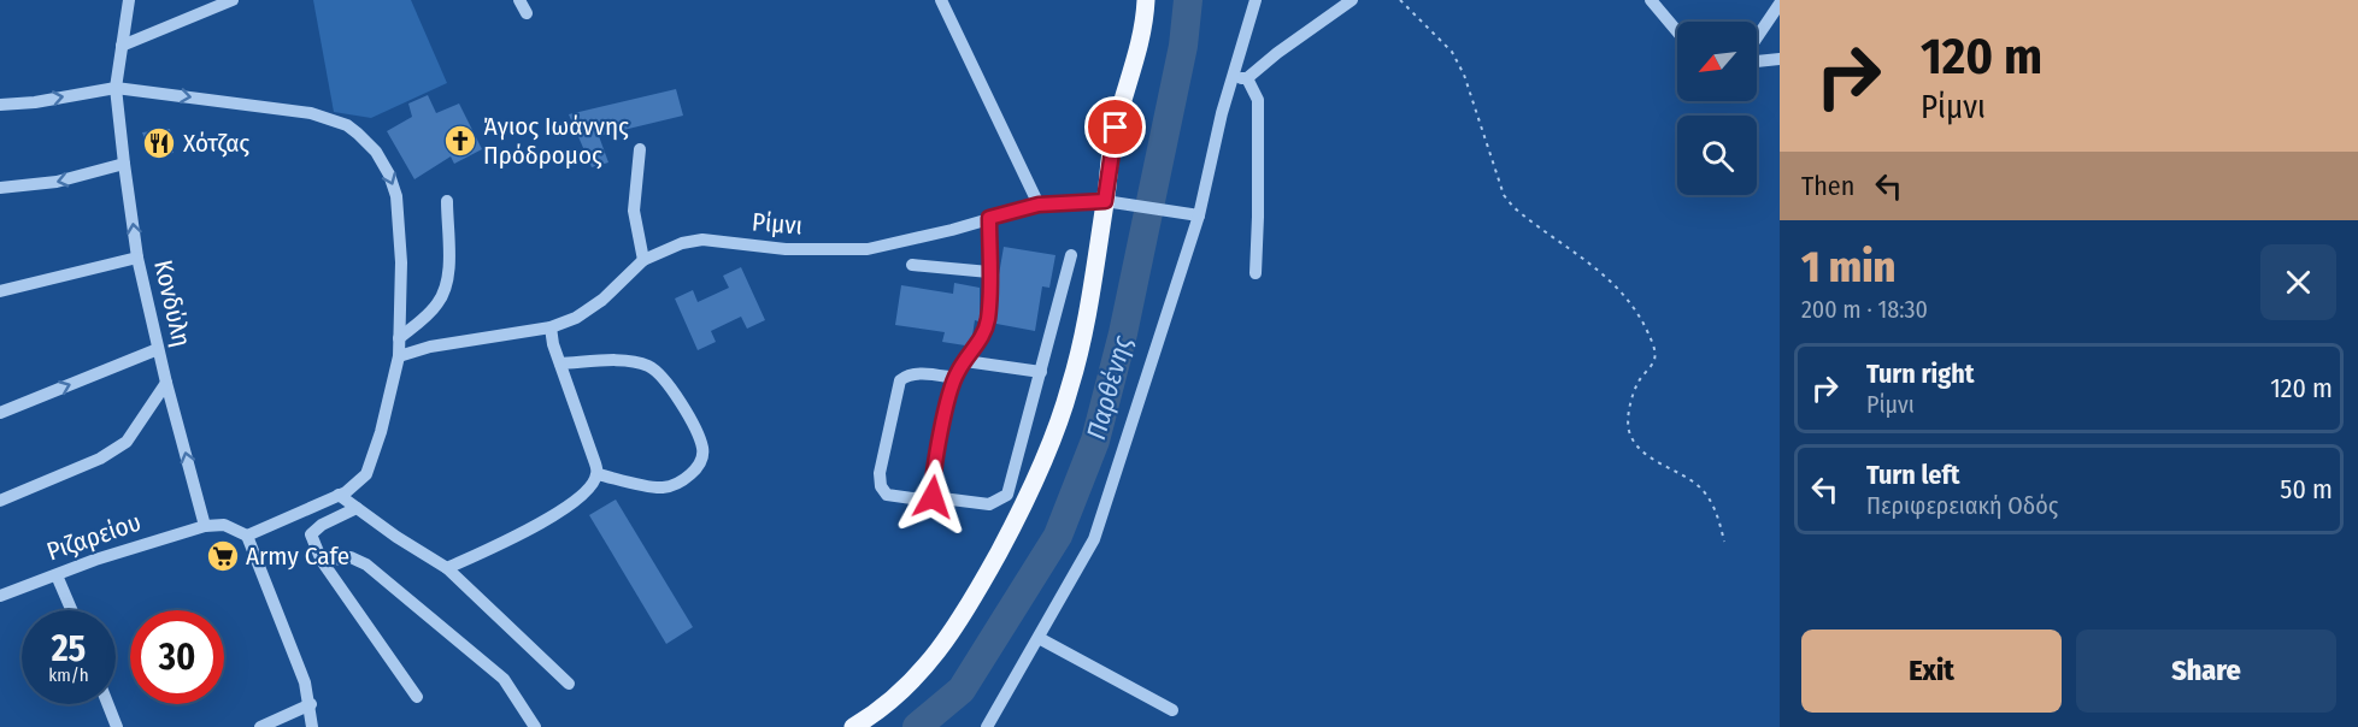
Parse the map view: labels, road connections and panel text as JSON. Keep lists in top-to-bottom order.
{
  "streets": {
    "street": ["Ρίμνι", "Κονδύλη", "Ριζαρείου"]
  },
  "crossings": [
    ["Κονδύλη", "Ριζαρείου"]
  ],
  "one_way": ["Κονδύλη"],
  "water": ["Παρθένης"],
  "places": {
    "church": ["Άγιος Ιωάννης Πρόδρομος"],
    "restaurant": ["Χότζας"],
    "supermarket": ["Army Cafe"]
  },
  "north": "bottom left",
  "page": {
    "turn": ["120 m", "Ρίμνι"],
    "then": "Then",
    "heading": ["1 min", "200 m · 18:30"],
    "list": [
      {
        "name": "Turn right",
        "note": "Ρίμνι",
        "value": "120 m"
      },
      {
        "name": "Turn left",
        "note": "Περιφερειακή Οδός",
        "value": "50 m"
      }
    ],
    "speed": "25 km/h",
    "limit": "30",
    "buttons": ["Exit", "Share"]
  }
}
